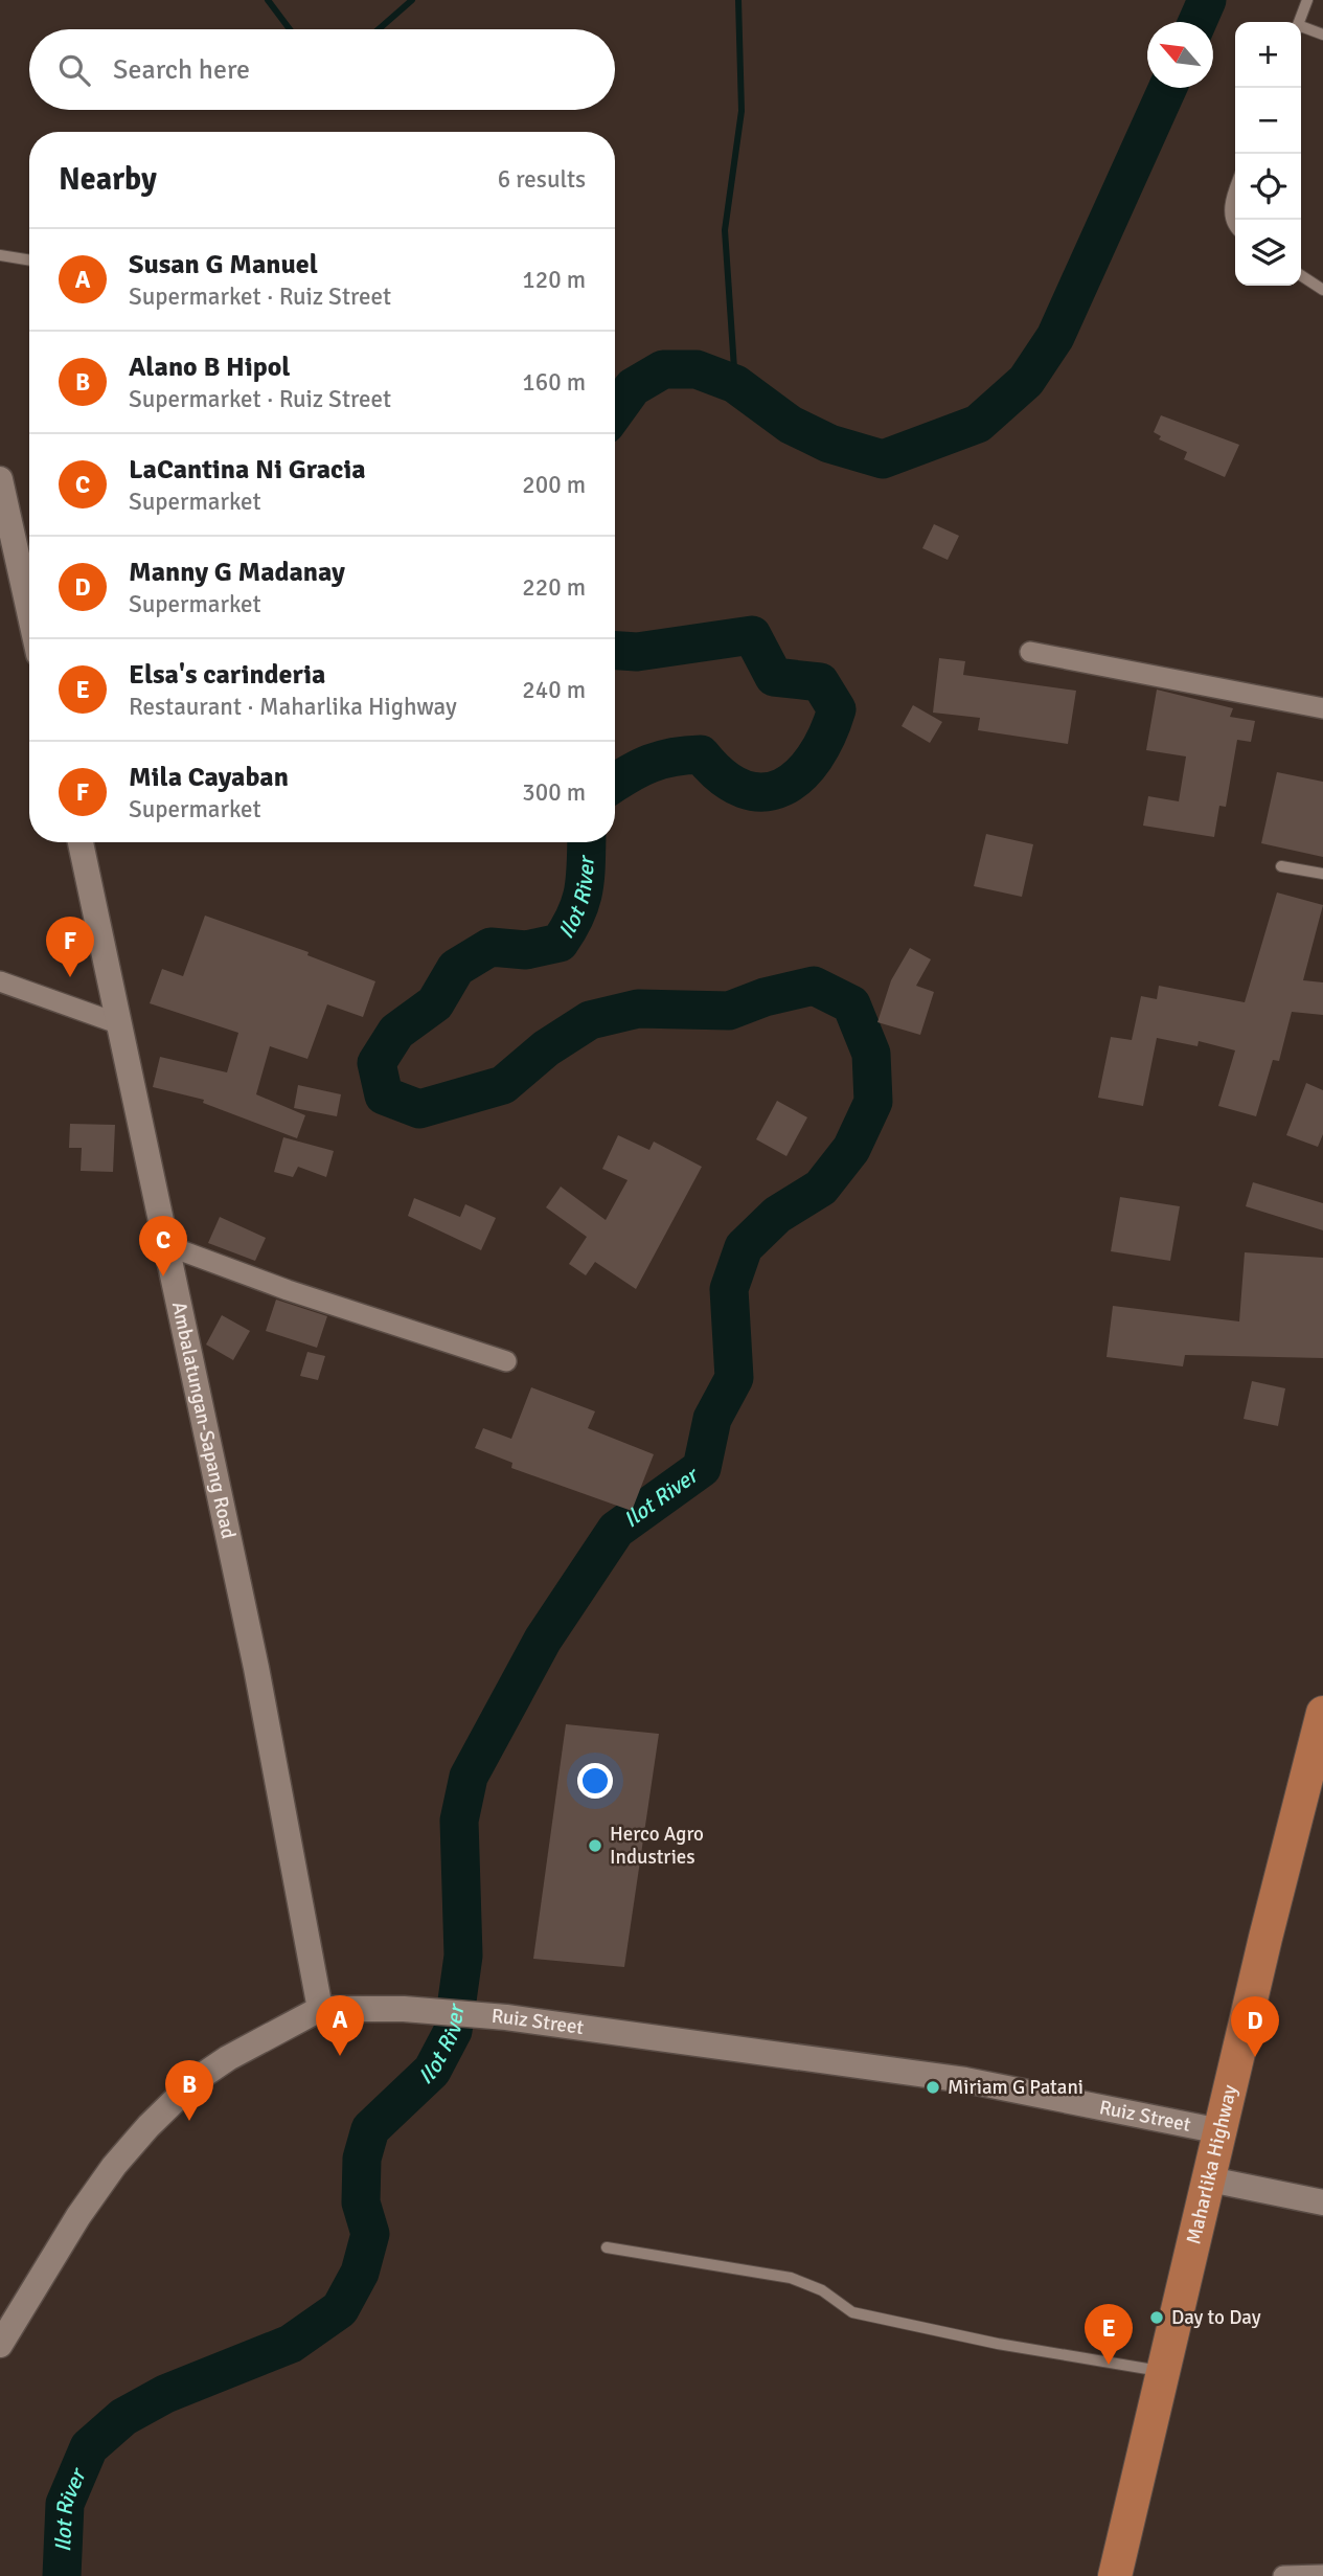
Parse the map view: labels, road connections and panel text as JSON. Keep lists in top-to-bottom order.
{
  "streets": {
    "main road": ["Maharlika Highway"],
    "street": ["Ambalatungan-Sapang Road", "Ruiz Street"]
  },
  "crossings": [
    ["Ambalatungan-Sapang Road", "Ruiz Street"],
    ["Ruiz Street", "Maharlika Highway"]
  ],
  "water": ["Ilot River"],
  "places": ["Herco Agro Industries", "Miriam G Patani", "Day to Day"],
  "north": "top left",
  "page": {
    "map_buttons": ["+", "−"],
    "search": "Search here",
    "heading": ["Nearby", "6 results"],
    "list": [
      {
        "mark": "A",
        "name": "Susan G Manuel",
        "note": "Supermarket · Ruiz Street",
        "value": "120 m"
      },
      {
        "mark": "B",
        "name": "Alano B Hipol",
        "note": "Supermarket · Ruiz Street",
        "value": "160 m"
      },
      {
        "mark": "C",
        "name": "LaCantina Ni Gracia",
        "note": "Supermarket",
        "value": "200 m"
      },
      {
        "mark": "D",
        "name": "Manny G Madanay",
        "note": "Supermarket",
        "value": "220 m"
      },
      {
        "mark": "E",
        "name": "Elsa's carinderia",
        "note": "Restaurant · Maharlika Highway",
        "value": "240 m"
      },
      {
        "mark": "F",
        "name": "Mila Cayaban",
        "note": "Supermarket",
        "value": "300 m"
      }
    ],
    "pins": [
      "F",
      "C",
      "A",
      "D",
      "B",
      "E"
    ]
  }
}
